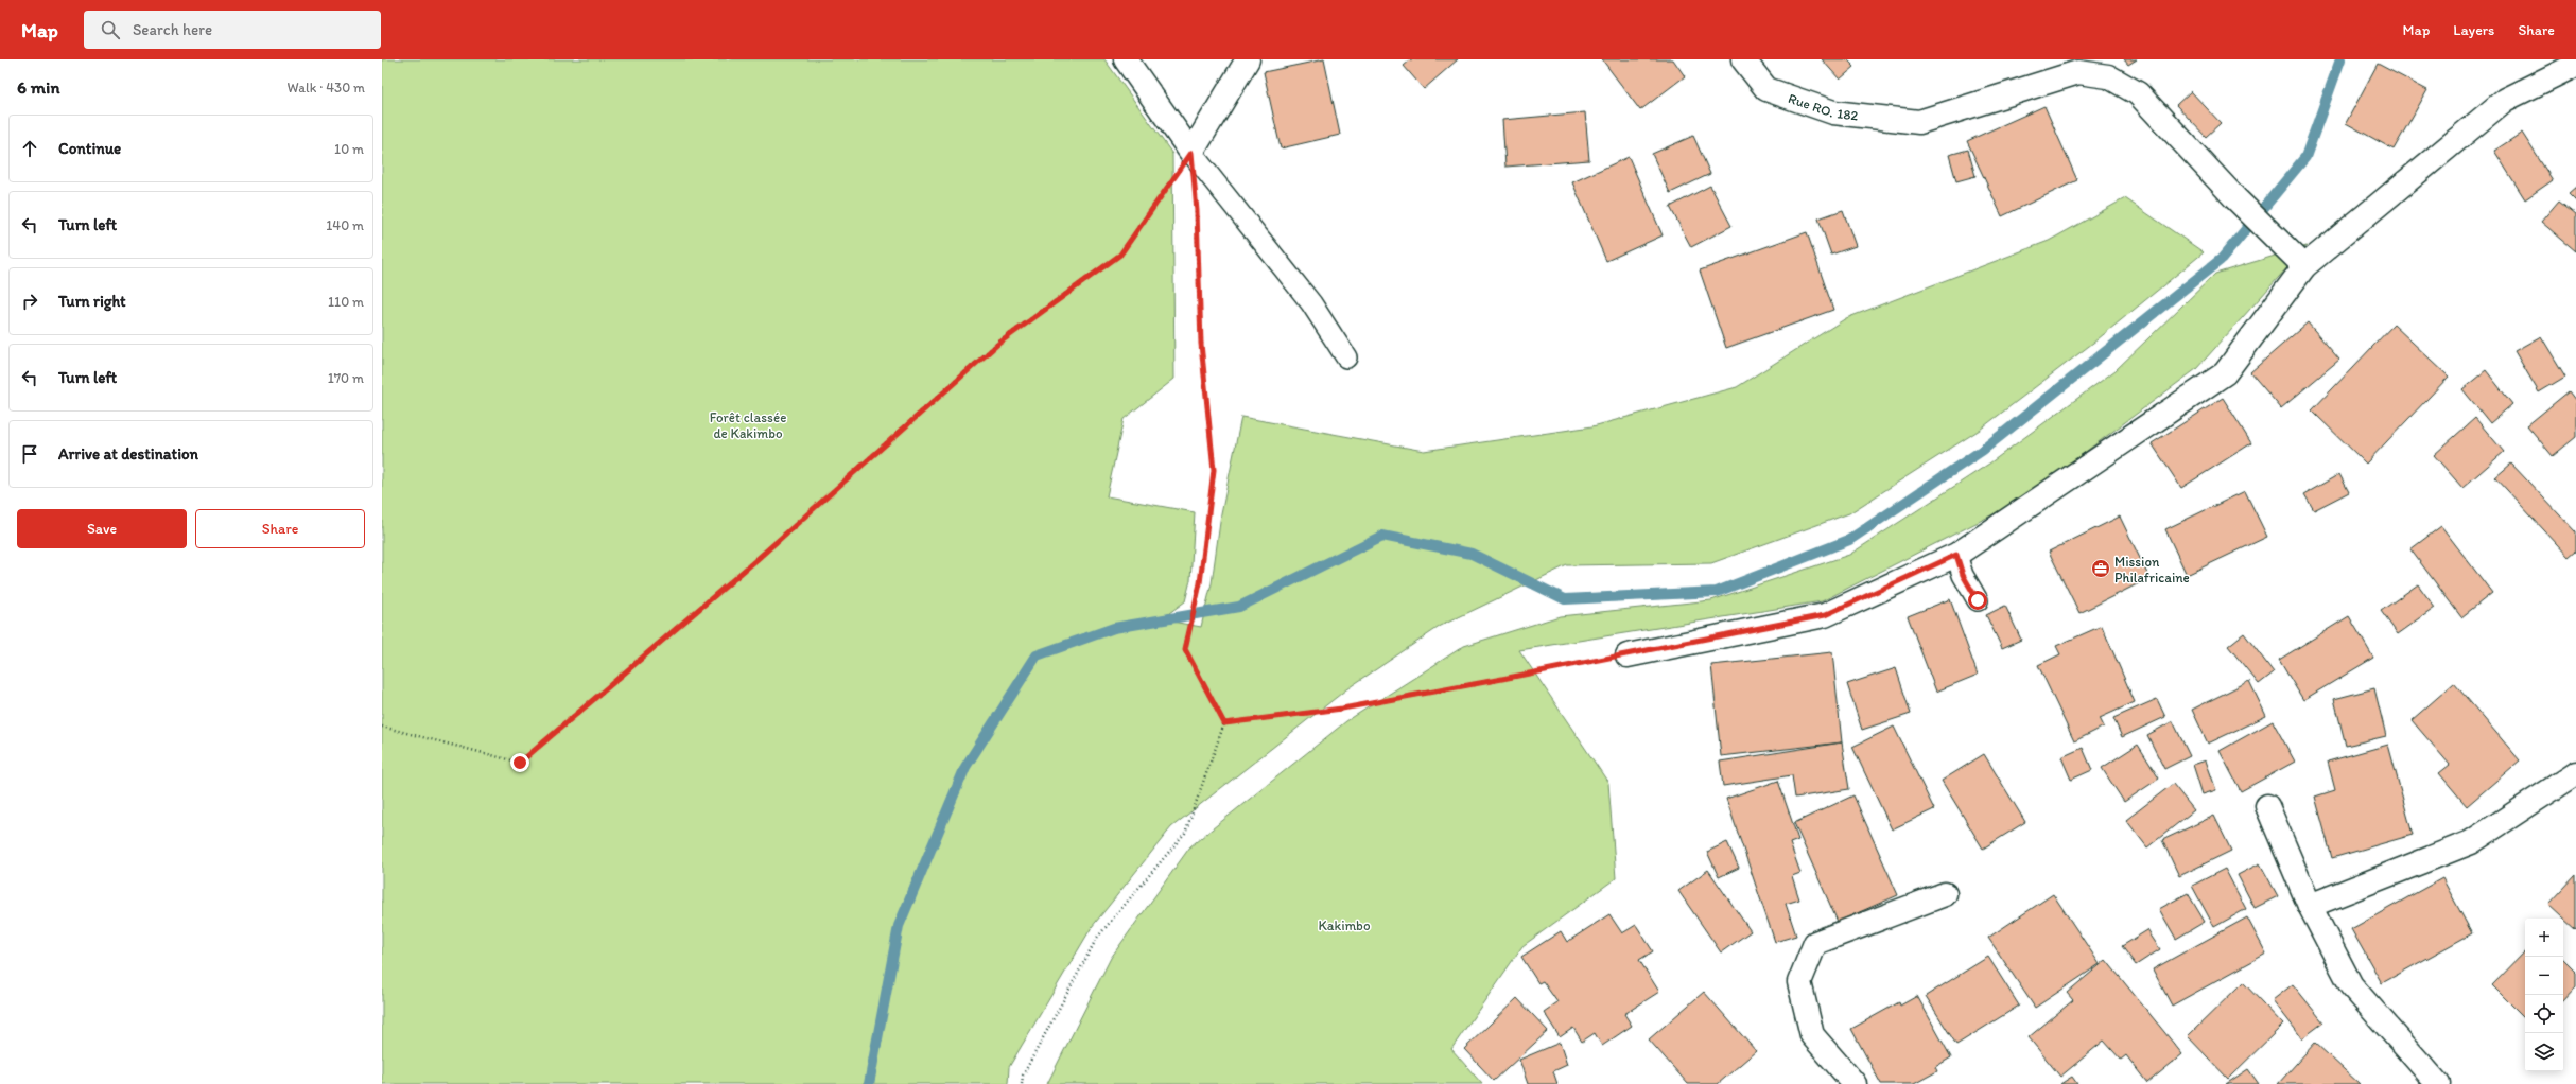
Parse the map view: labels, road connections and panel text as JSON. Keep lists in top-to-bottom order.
{
  "streets": {
    "street": ["Rue RO. 182"]
  },
  "parks": ["Forêt classée de Kakimbo", "Kakimbo"],
  "places": {
    "office": ["Mission Philafricaine"]
  },
  "page": {
    "header": "Map",
    "search": "Search here",
    "nav": ["Map", "Layers", "Share"],
    "heading": ["6 min", "Walk · 430 m"],
    "list": [
      ["Continue", "10 m"],
      ["Turn left", "140 m"],
      ["Turn right", "110 m"],
      ["Turn left", "170 m"],
      "Arrive at destination"
    ],
    "buttons": ["Save", "Share"],
    "map_buttons": ["+", "−"]
  }
}
